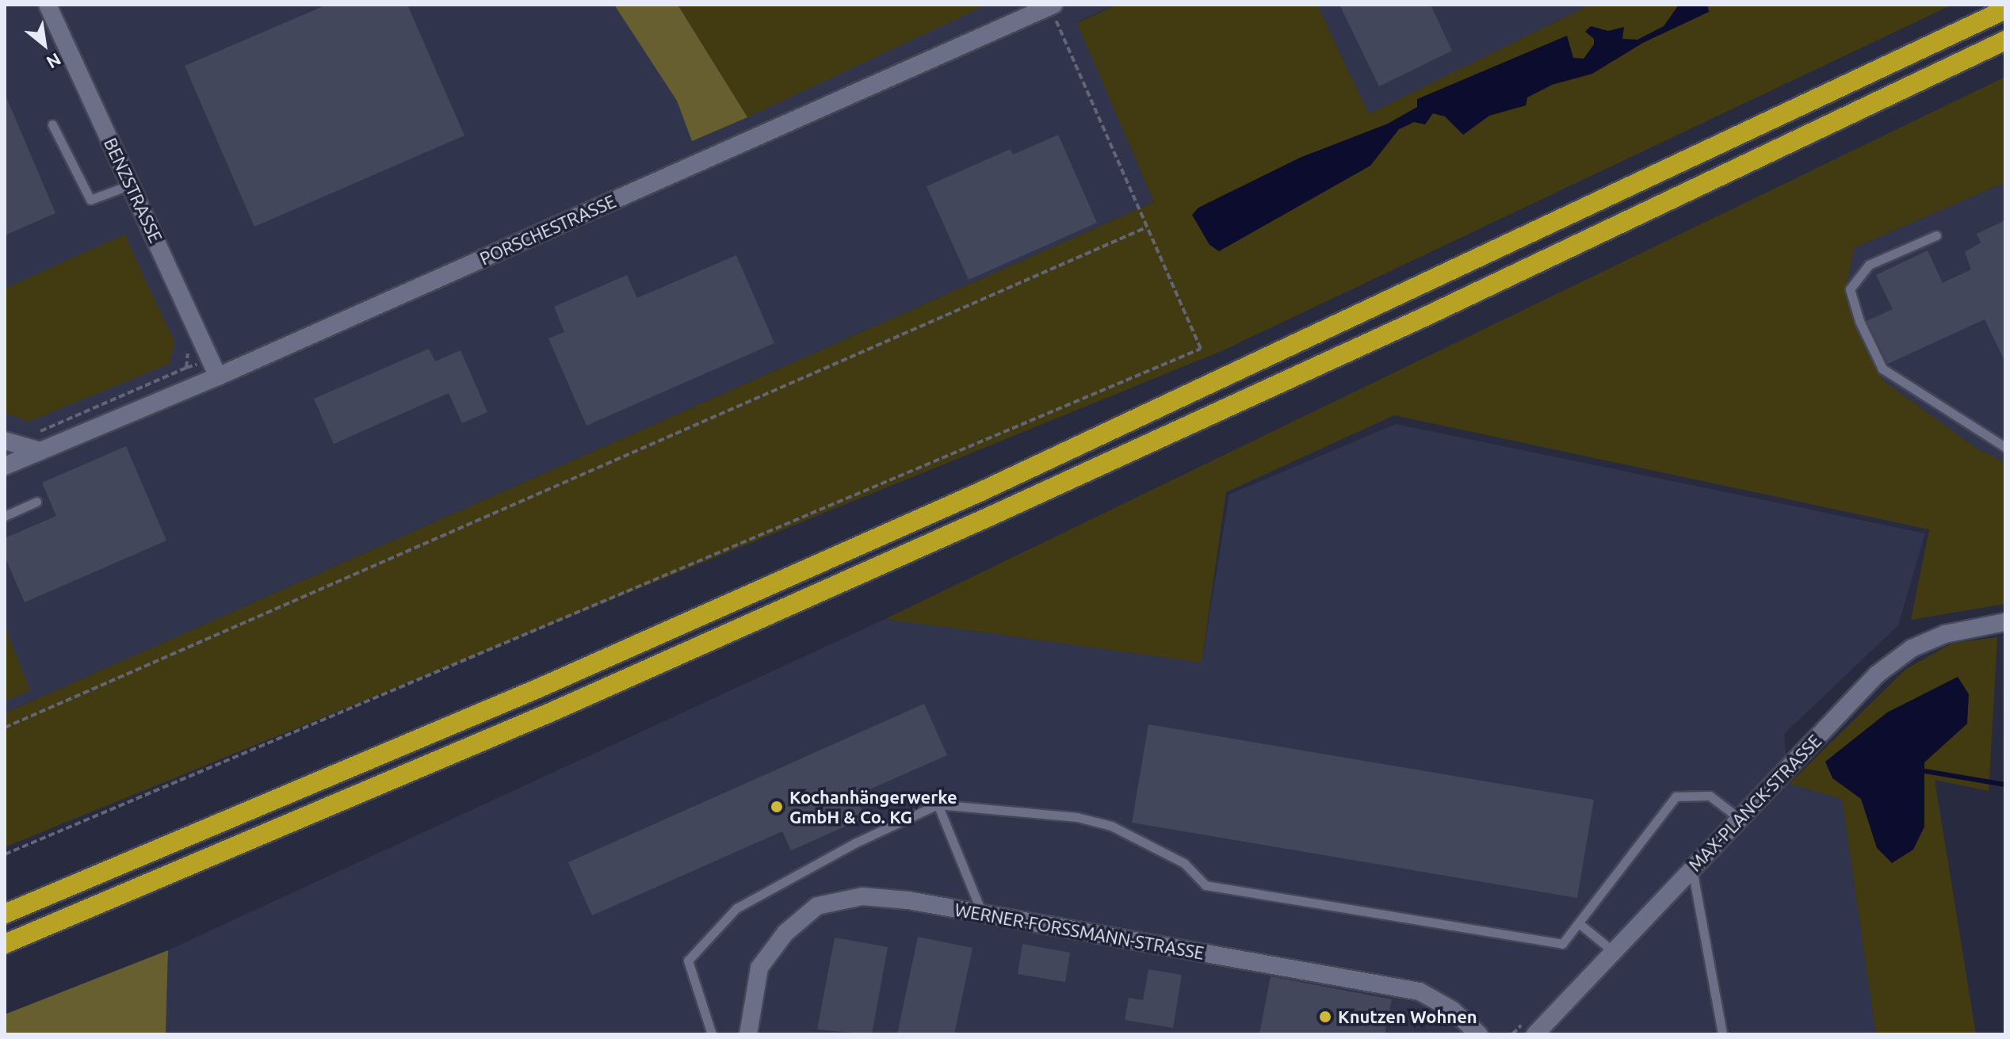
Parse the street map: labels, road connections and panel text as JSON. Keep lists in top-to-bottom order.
{
  "streets": {
    "street": [
      "BENZSTRASSE",
      "PORSCHESTRASSE",
      "MAX-PLANCK-STRASSE",
      "WERNER-FORSSMANN-STRASSE"
    ]
  },
  "crossings": [
    ["BENZSTRASSE", "PORSCHESTRASSE"]
  ],
  "places": ["Kochanhängerwerke GmbH & Co. KG", "Knutzen Wohnen"],
  "north": "bottom right"
}
